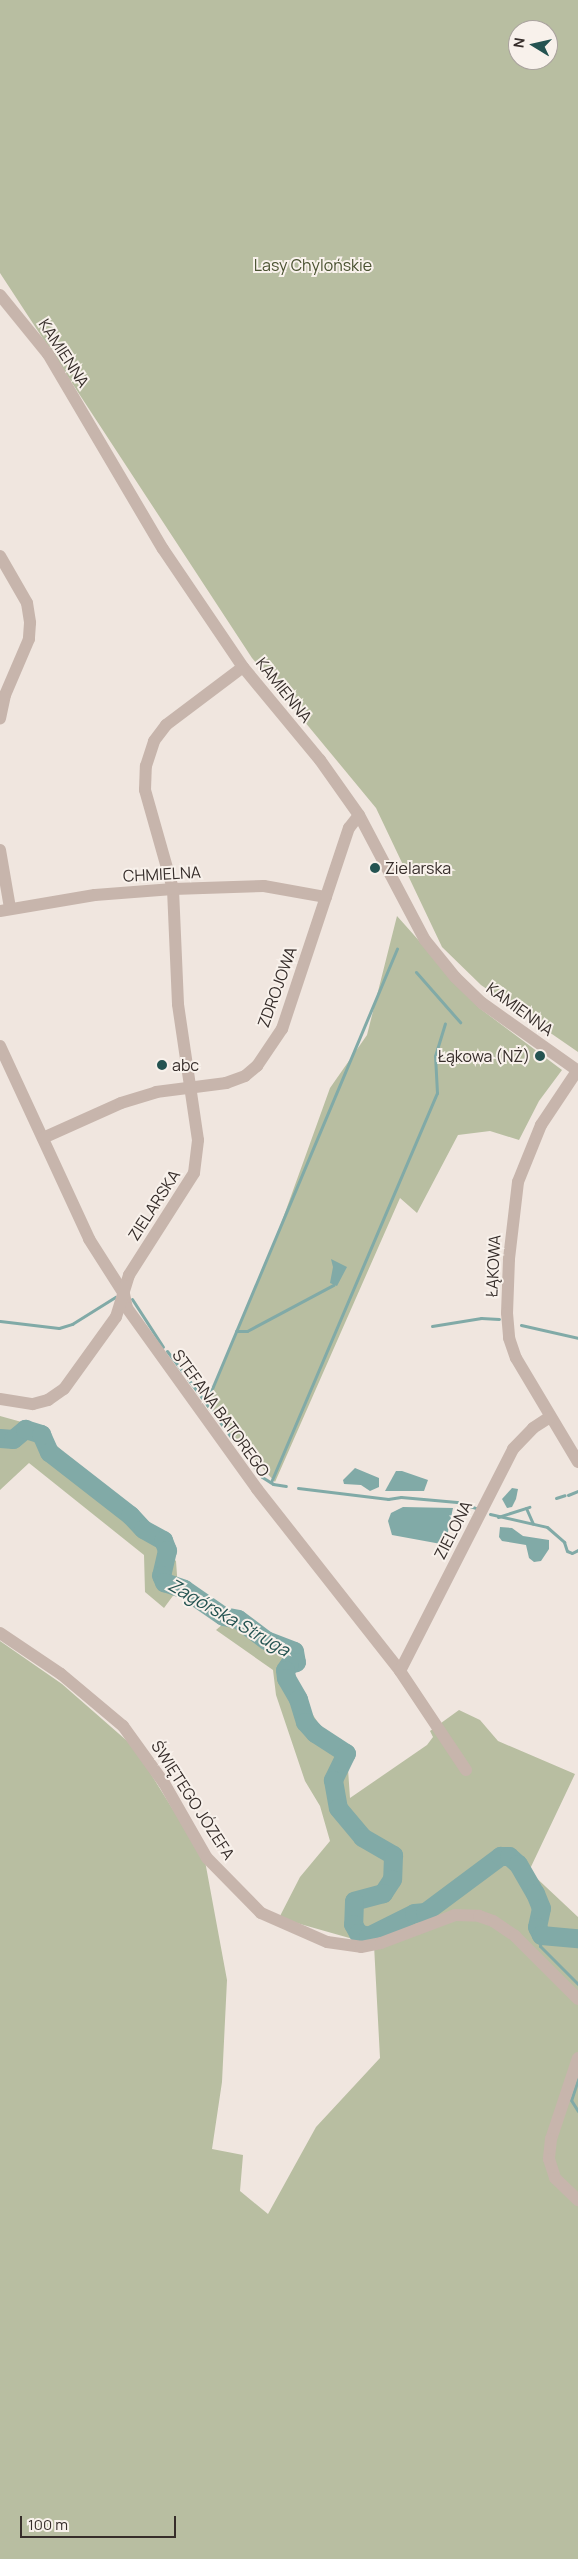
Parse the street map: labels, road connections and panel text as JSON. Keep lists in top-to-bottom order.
{
  "streets": {
    "street": [
      "KAMIENNA",
      "CHMIELNA",
      "ZDROJOWA",
      "ZIELARSKA",
      "ŁĄKOWA",
      "STEFANA BATOREGO",
      "ZIELONA",
      "ŚWIĘTEGO JÓZEFA"
    ]
  },
  "crossings": [
    ["KAMIENNA", "ZDROJOWA"],
    ["KAMIENNA", "ZIELARSKA"],
    ["KAMIENNA", "ŁĄKOWA"],
    ["CHMIELNA", "ZDROJOWA"],
    ["CHMIELNA", "ZIELARSKA"],
    ["ZDROJOWA", "ZIELARSKA"],
    ["ZDROJOWA", "STEFANA BATOREGO"],
    ["ZIELARSKA", "STEFANA BATOREGO"],
    ["ŁĄKOWA", "ZIELONA"],
    ["STEFANA BATOREGO", "ZIELONA"]
  ],
  "water": ["Zagórska Struga"],
  "parks": ["Lasy Chylońskie"],
  "places": ["Zielarska", "Łąkowa (NŻ)", "abc"],
  "scale_bar": "100 m",
  "north": "left"
}
